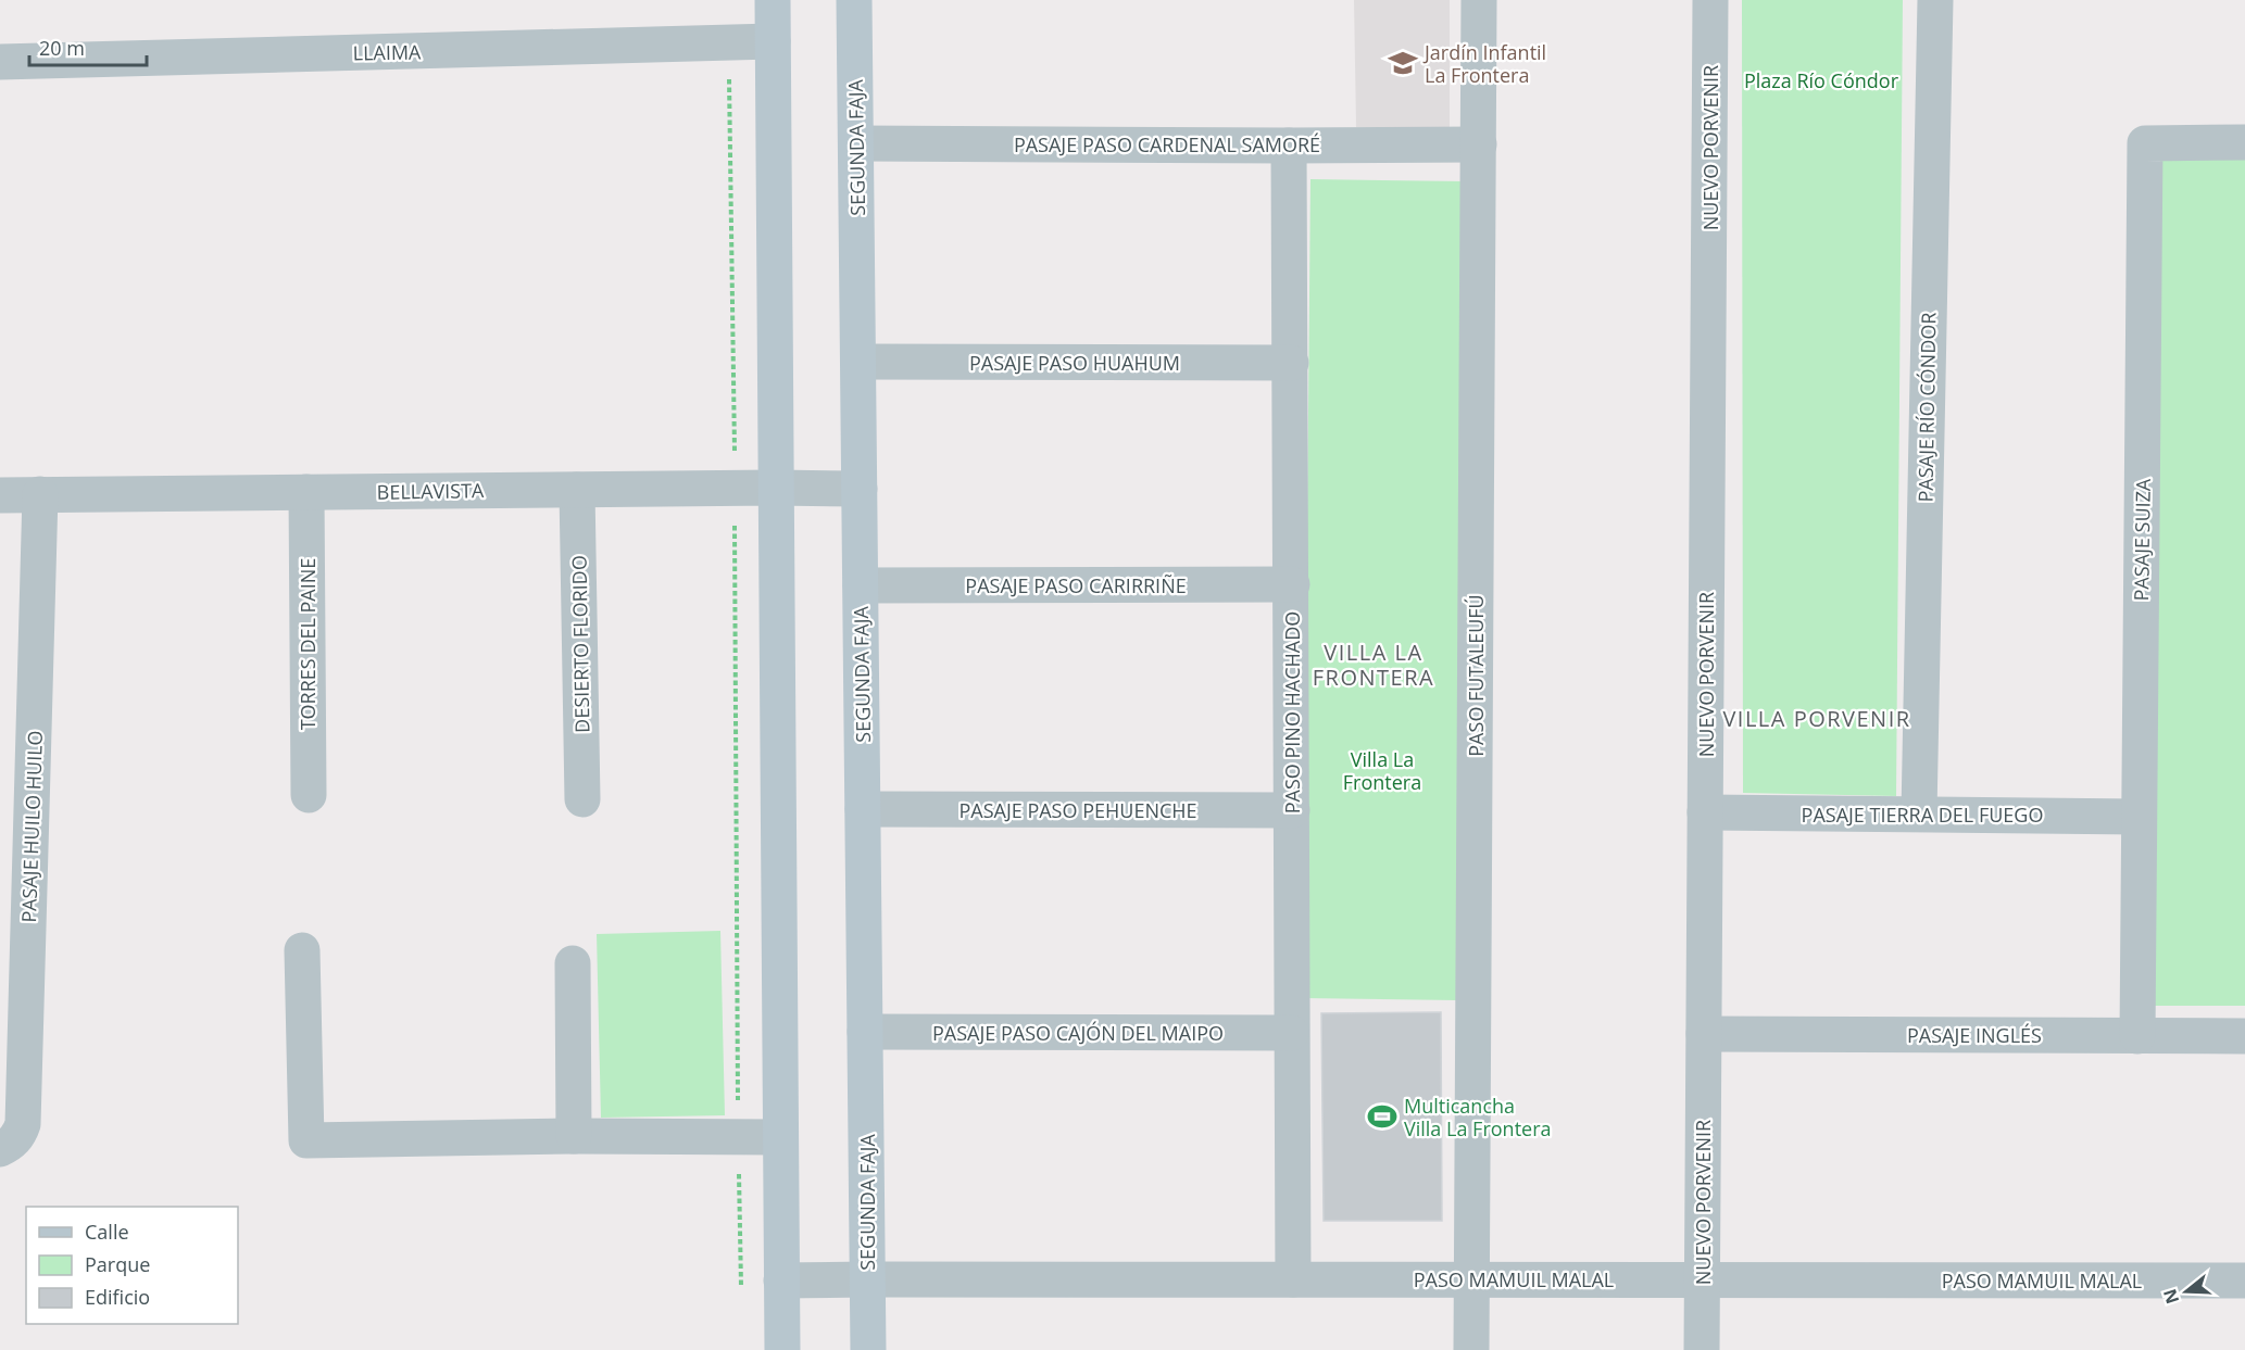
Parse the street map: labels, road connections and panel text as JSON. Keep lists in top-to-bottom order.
{
  "streets": {
    "main road": ["SEGUNDA FAJA"],
    "street": [
      "LLAIMA",
      "PASAJE PASO CARDENAL SAMORÉ",
      "NUEVO PORVENIR",
      "PASAJE PASO HUAHUM",
      "PASAJE RÍO CÓNDOR",
      "BELLAVISTA",
      "PASAJE SUIZA",
      "PASAJE PASO CARIRRIÑE",
      "TORRES DEL PAINE",
      "DESIERTO FLORIDO",
      "PASO FUTALEUFÚ",
      "PASO PINO HACHADO",
      "PASAJE PASO PEHUENCHE",
      "PASAJE TIERRA DEL FUEGO",
      "PASAJE HUILO HUILO",
      "PASAJE PASO CAJÓN DEL MAIPO",
      "PASAJE INGLÉS",
      "PASO MAMUIL MALAL"
    ]
  },
  "crossings": [
    ["PASAJE PASO CARDENAL SAMORÉ", "SEGUNDA FAJA"],
    ["PASAJE PASO CARDENAL SAMORÉ", "PASO FUTALEUFÚ"],
    ["PASAJE PASO CARDENAL SAMORÉ", "PASO PINO HACHADO"],
    ["SEGUNDA FAJA", "PASAJE PASO HUAHUM"],
    ["SEGUNDA FAJA", "BELLAVISTA"],
    ["SEGUNDA FAJA", "PASAJE PASO CARIRRIÑE"],
    ["SEGUNDA FAJA", "PASAJE PASO PEHUENCHE"],
    ["SEGUNDA FAJA", "PASAJE PASO CAJÓN DEL MAIPO"],
    ["SEGUNDA FAJA", "PASO MAMUIL MALAL"],
    ["NUEVO PORVENIR", "PASAJE TIERRA DEL FUEGO"],
    ["NUEVO PORVENIR", "PASAJE INGLÉS"],
    ["NUEVO PORVENIR", "PASO MAMUIL MALAL"],
    ["PASAJE PASO HUAHUM", "PASO PINO HACHADO"],
    ["PASAJE RÍO CÓNDOR", "PASAJE TIERRA DEL FUEGO"],
    ["BELLAVISTA", "TORRES DEL PAINE"],
    ["BELLAVISTA", "DESIERTO FLORIDO"],
    ["BELLAVISTA", "PASAJE HUILO HUILO"],
    ["PASAJE SUIZA", "PASAJE TIERRA DEL FUEGO"],
    ["PASAJE SUIZA", "PASAJE INGLÉS"],
    ["PASAJE PASO CARIRRIÑE", "PASO PINO HACHADO"],
    ["PASO FUTALEUFÚ", "PASO MAMUIL MALAL"],
    ["PASO PINO HACHADO", "PASAJE PASO PEHUENCHE"],
    ["PASO PINO HACHADO", "PASAJE PASO CAJÓN DEL MAIPO"],
    ["PASO PINO HACHADO", "PASO MAMUIL MALAL"]
  ],
  "districts": ["VILLA LA FRONTERA", "VILLA PORVENIR"],
  "parks": ["Plaza Río Cóndor", "Villa La Frontera"],
  "places": {
    "school or university": ["Jardín Infantil La Frontera"],
    "sports": ["Multicancha Villa La Frontera"]
  },
  "legend": ["Calle", "Parque", "Edificio"],
  "scale_bar": "20 m",
  "north": "left"
}
